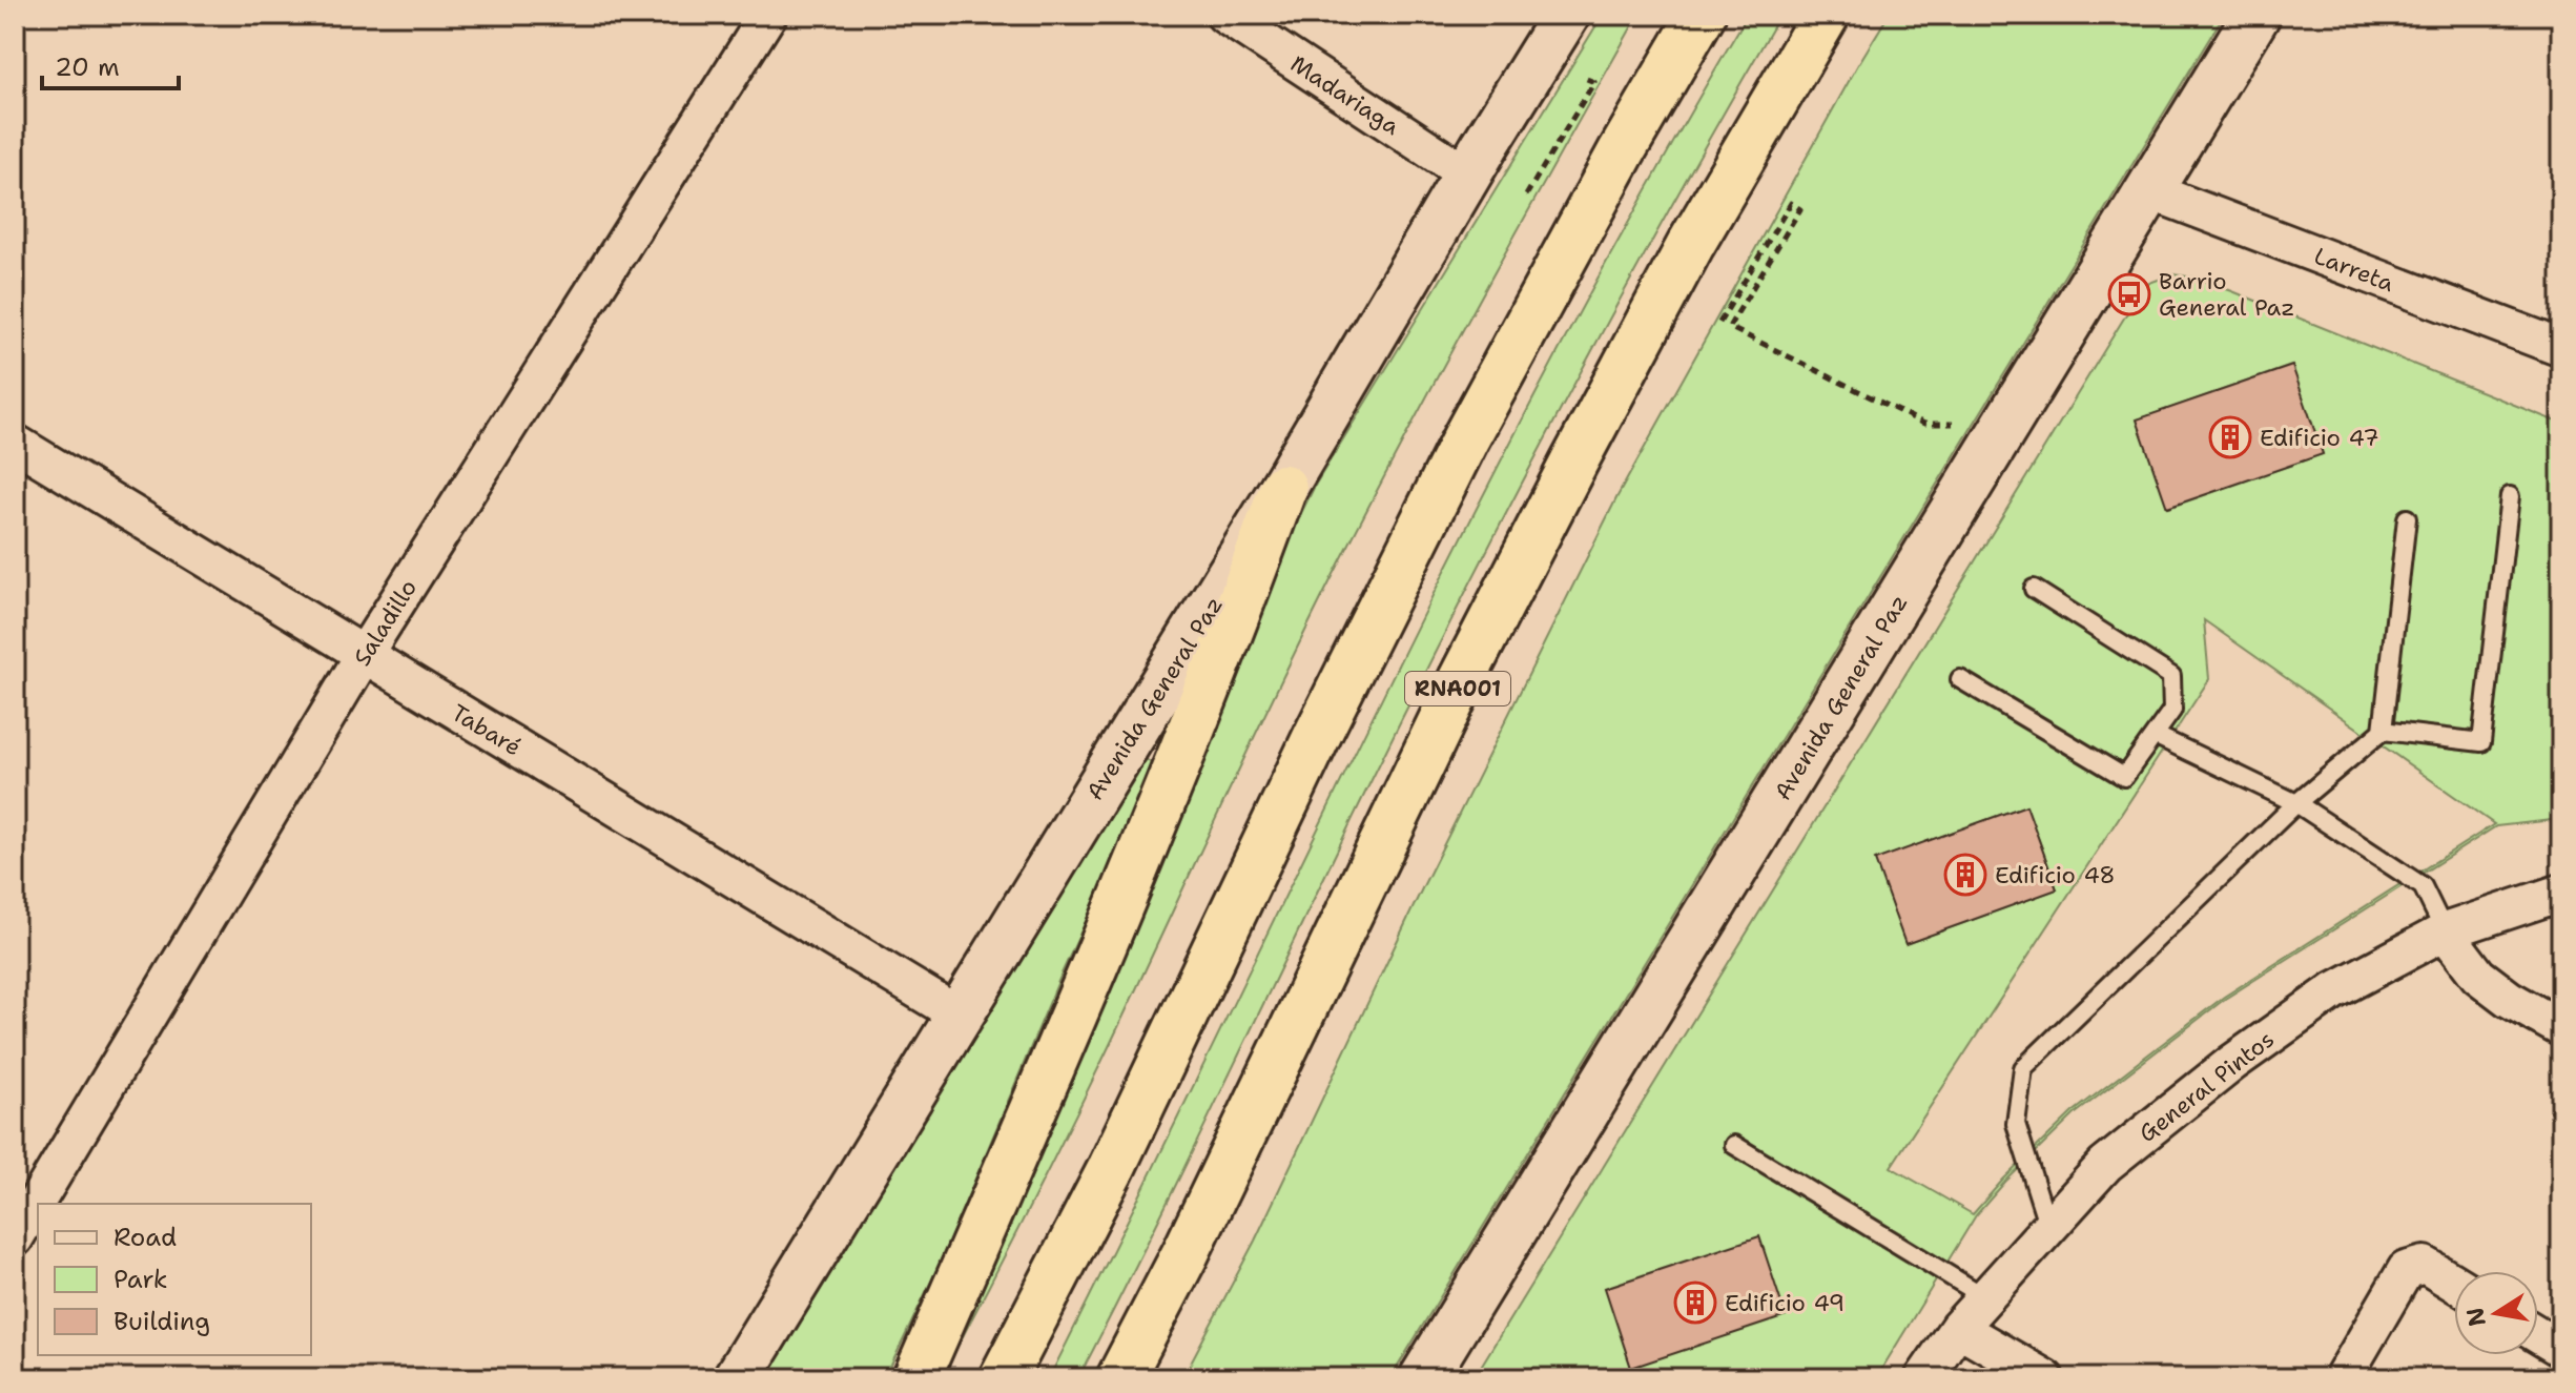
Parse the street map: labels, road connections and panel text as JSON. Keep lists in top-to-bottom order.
{
  "streets": {
    "highway": ["RNA001"],
    "street": [
      "Madariaga",
      "Larreta",
      "Saladillo",
      "Avenida General Paz",
      "Tabaré",
      "General Pintos"
    ]
  },
  "crossings": [
    ["Madariaga", "Avenida General Paz"],
    ["Larreta", "Avenida General Paz"],
    ["Saladillo", "Tabaré"],
    ["Avenida General Paz", "Tabaré"]
  ],
  "places": {
    "bus stop": ["Barrio General Paz"],
    "building": ["Edificio 47", "Edificio 48", "Edificio 49"]
  },
  "legend": ["Road", "Park", "Building"],
  "scale_bar": "20 m",
  "north": "left"
}
